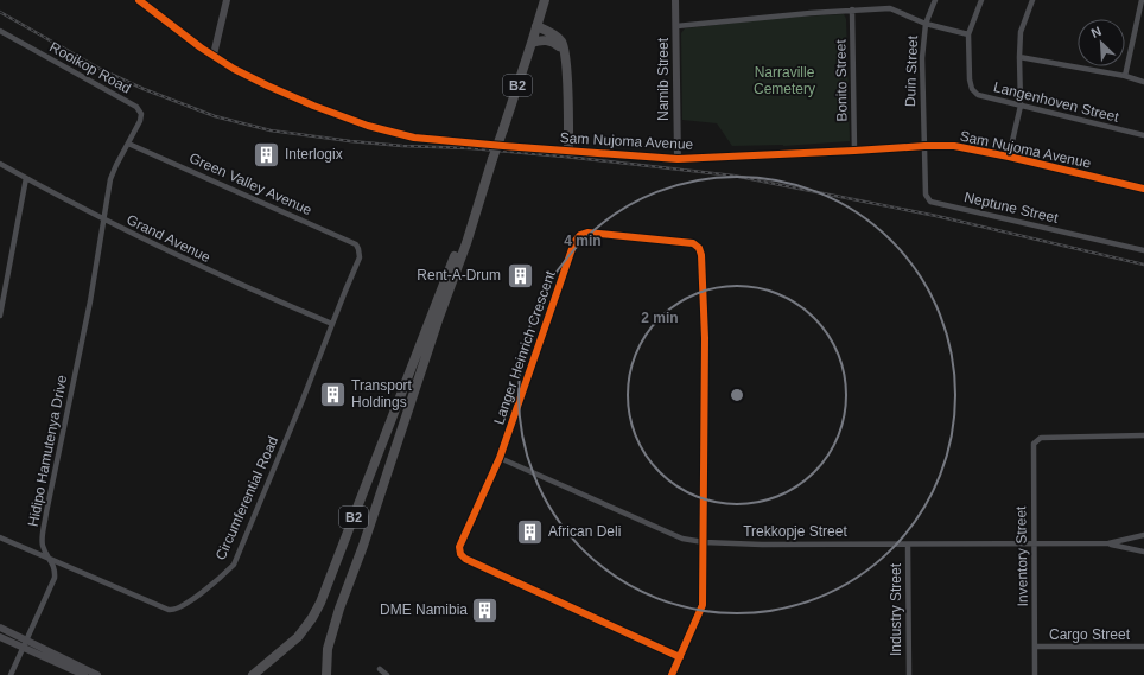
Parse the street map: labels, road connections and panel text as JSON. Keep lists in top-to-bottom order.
{
  "streets": {
    "highway": ["B2"],
    "street": [
      "Rooikop Road",
      "Duin Street",
      "Namib Street",
      "Bonito Street",
      "Langenhoven Street",
      "Sam Nujoma Avenue",
      "Green Valley Avenue",
      "Neptune Street",
      "Grand Avenue",
      "Langer Heinrich Crescent",
      "Hidipo Hamutenya Drive",
      "Circumferential Road",
      "Trekkopje Street",
      "Inventory Street",
      "Industry Street",
      "Cargo Street"
    ]
  },
  "crossings": [
    ["Rooikop Road", "Green Valley Avenue"],
    ["Rooikop Road", "Grand Avenue"],
    ["Rooikop Road", "Hidipo Hamutenya Drive"],
    ["Duin Street", "Sam Nujoma Avenue"],
    ["Duin Street", "Neptune Street"],
    ["Namib Street", "Sam Nujoma Avenue"],
    ["Bonito Street", "Sam Nujoma Avenue"],
    ["Sam Nujoma Avenue", "Neptune Street"],
    ["Green Valley Avenue", "Circumferential Road"],
    ["Grand Avenue", "Hidipo Hamutenya Drive"],
    ["Grand Avenue", "Circumferential Road"],
    ["Langer Heinrich Crescent", "Trekkopje Street"],
    ["Hidipo Hamutenya Drive", "Circumferential Road"],
    ["Trekkopje Street", "Inventory Street"],
    ["Trekkopje Street", "Industry Street"],
    ["Inventory Street", "Cargo Street"]
  ],
  "parks": ["Narraville Cemetery"],
  "places": {
    "building": [
      "Interlogix",
      "Rent-A-Drum",
      "Transport Holdings",
      "African Deli",
      "DME Namibia"
    ]
  },
  "north": "top left",
  "rings": ["4 min", "2 min"]
}
